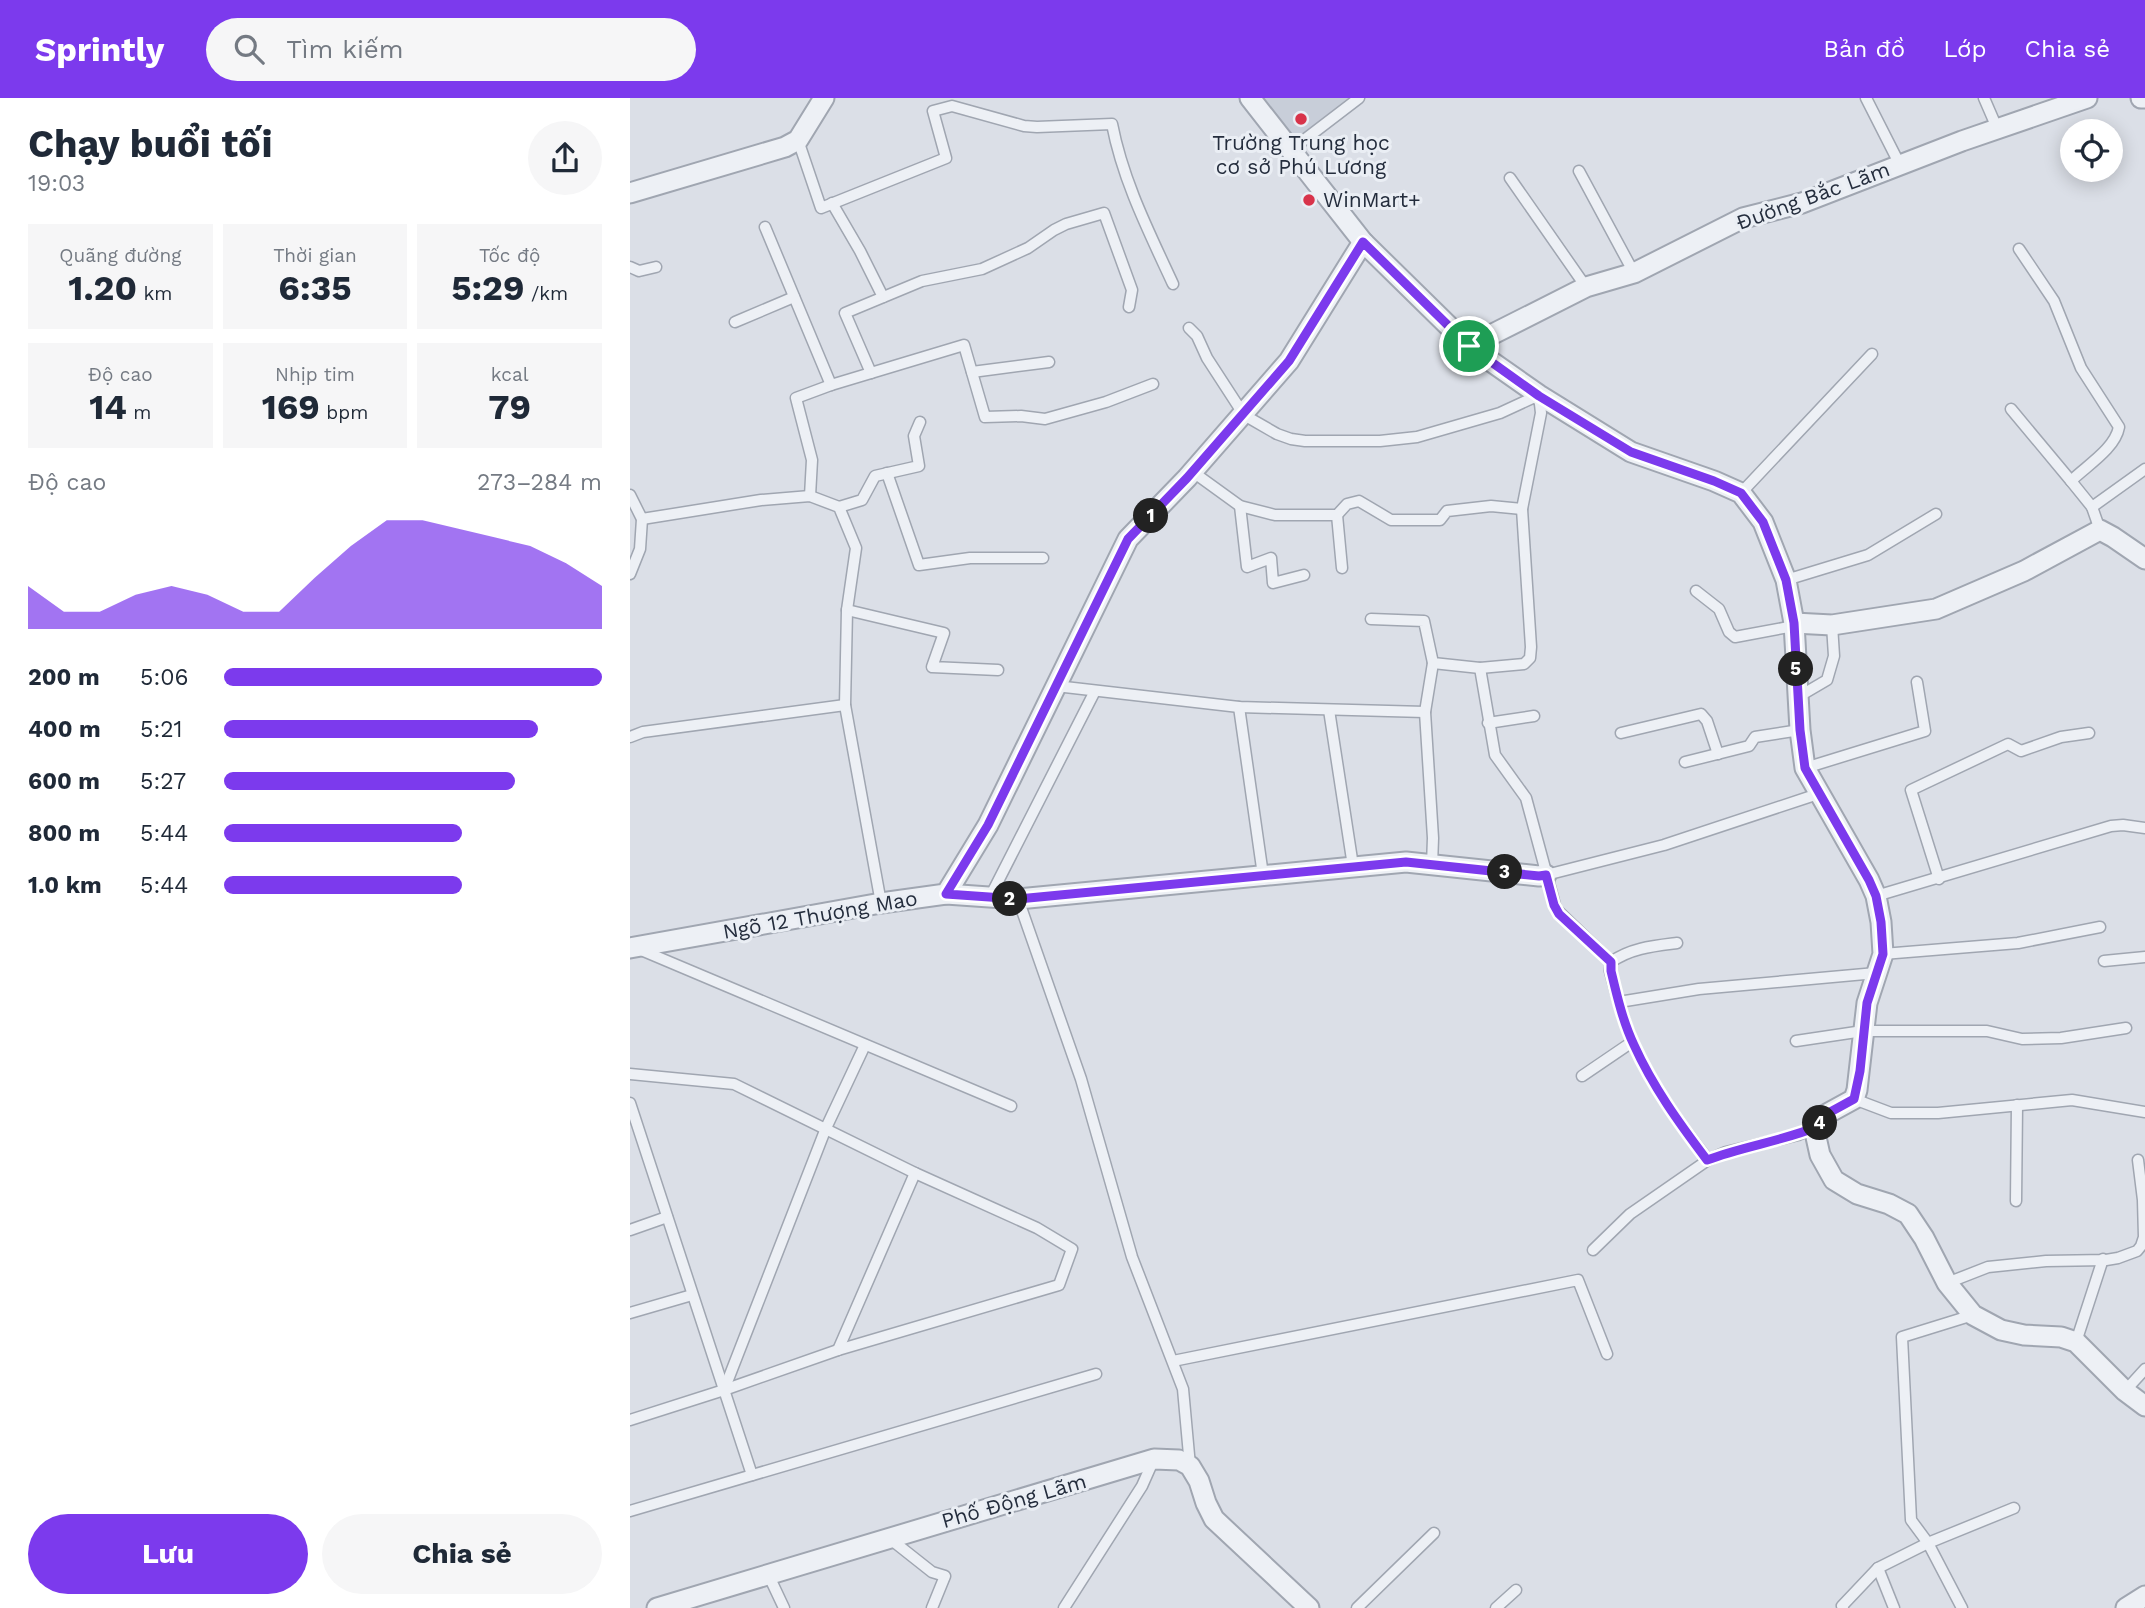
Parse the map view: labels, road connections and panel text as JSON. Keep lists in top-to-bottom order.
{
  "streets": {
    "street": ["Đường Bắc Lãm", "Ngõ 12 Thượng Mao", "Phố Động Lãm"]
  },
  "places": ["Trường Trung học cơ sở Phú Lương", "WinMart+"],
  "page": {
    "header": "Sprintly",
    "search": "Tìm kiếm",
    "nav": ["Bản đồ", "Lớp", "Chia sẻ"],
    "heading": ["Chạy buổi tối", "19:03"],
    "stats": [
      ["Quãng đường", "1.20 km"],
      ["Thời gian", "6:35"],
      ["Tốc độ", "5:29 /km"],
      ["Độ cao", "14 m"],
      ["Nhịp tim", "169 bpm"],
      ["kcal", "79"]
    ],
    "chart": ["Độ cao", "273–284 m"],
    "pins": [
      "1",
      "5",
      "3",
      "2",
      "4"
    ],
    "list": [
      {
        "name": "200 m",
        "note": "5:06"
      },
      {
        "name": "400 m",
        "note": "5:21"
      },
      {
        "name": "600 m",
        "note": "5:27"
      },
      {
        "name": "800 m",
        "note": "5:44"
      },
      {
        "name": "1.0 km",
        "note": "5:44"
      }
    ],
    "buttons": ["Lưu", "Chia sẻ"]
  }
}
